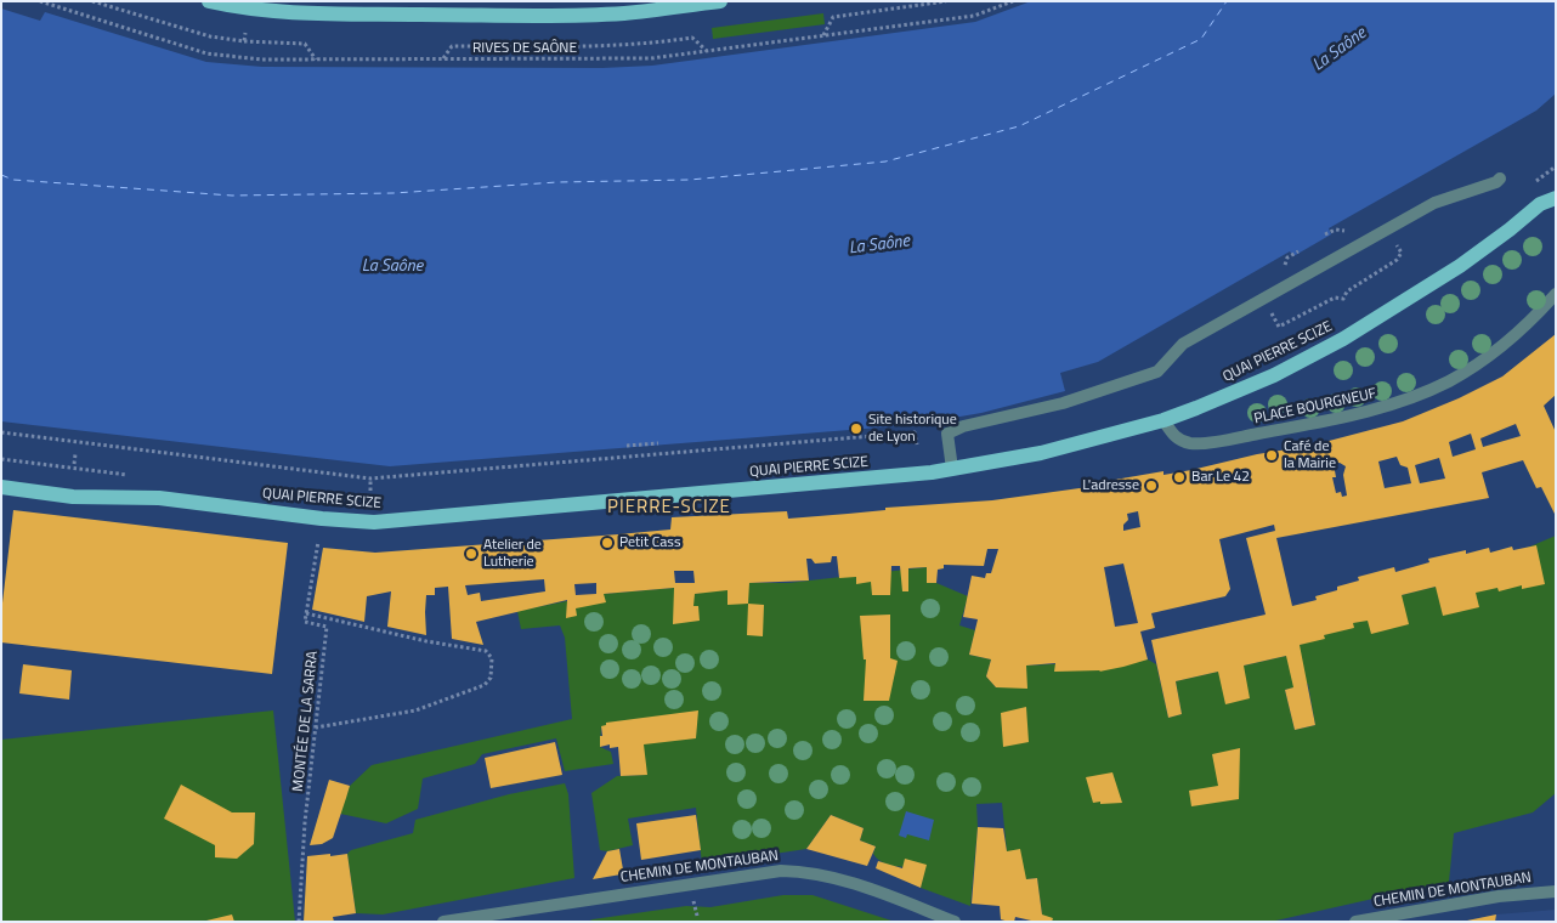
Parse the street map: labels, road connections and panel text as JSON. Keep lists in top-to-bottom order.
{
  "streets": {
    "main road": ["QUAI PIERRE SCIZE"],
    "street": ["PLACE BOURGNEUF", "CHEMIN DE MONTAUBAN"],
    "path": ["RIVES DE SAÔNE", "MONTÉE DE LA SARRA"]
  },
  "crossings": [
    ["QUAI PIERRE SCIZE", "PLACE BOURGNEUF"]
  ],
  "districts": ["PIERRE-SCIZE"],
  "water": ["La Saône"],
  "places": [
    "Site historique de Lyon",
    "Café de la Mairie",
    "Bar Le 42",
    "L'adresse",
    "Petit Cass",
    "Atelier de Lutherie"
  ]
}
